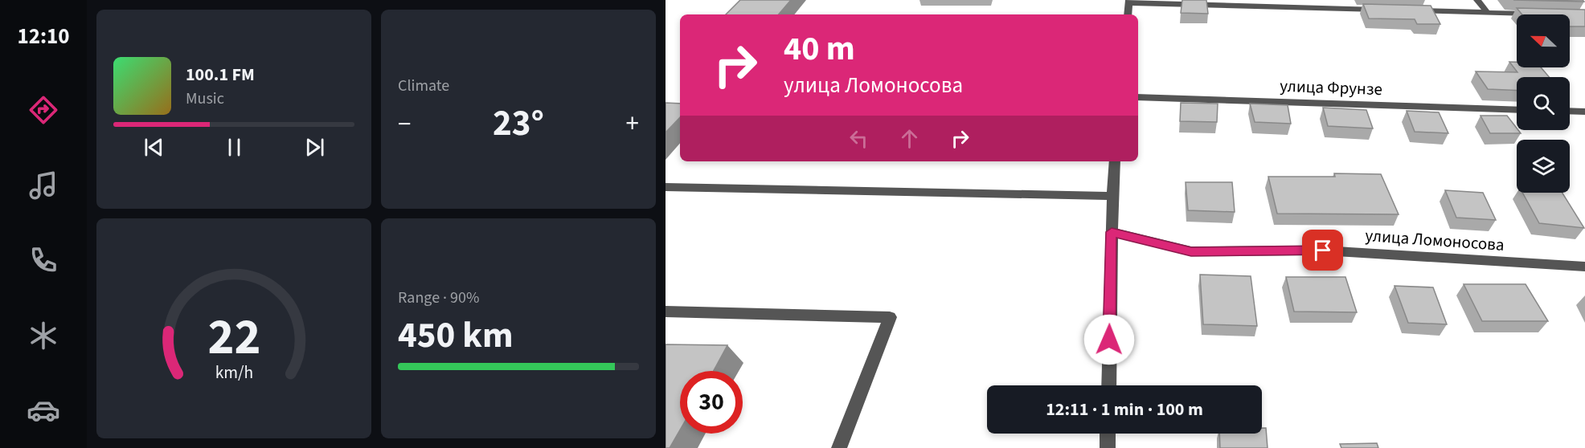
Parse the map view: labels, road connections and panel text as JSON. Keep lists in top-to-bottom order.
{
  "streets": {
    "street": ["улица Фрунзе", "улица Ломоносова"]
  },
  "north": "left",
  "page": {
    "tabs": "12:10",
    "tile": [
      "Climate",
      ["Range · 90%", "450 km"]
    ],
    "turn": ["40 m", "улица Ломоносова"],
    "song": ["100.1 FM", "Music"],
    "heat": ["−", "23°", "+"],
    "limit": "30",
    "trip": "12:11 · 1 min · 100 m",
    "gauge": ["22", "km/h"]
  }
}
